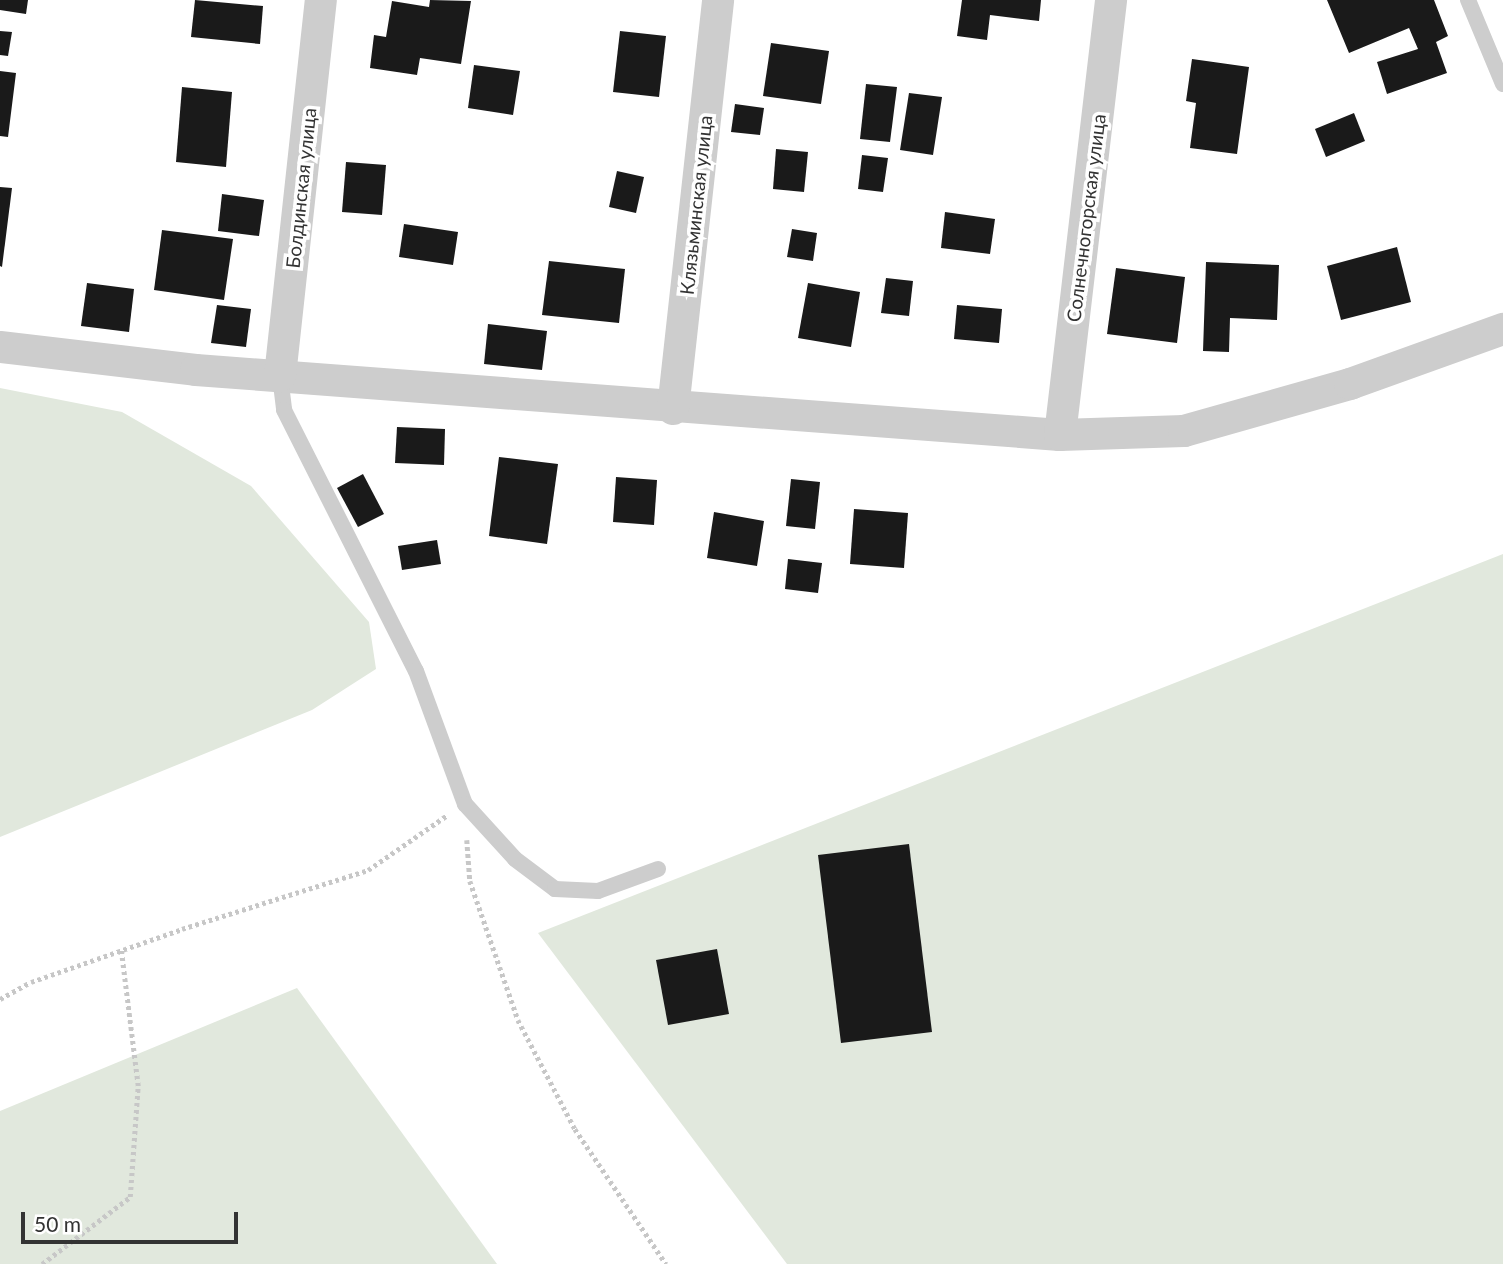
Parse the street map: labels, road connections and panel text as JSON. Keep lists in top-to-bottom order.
{
  "streets": {
    "street": ["Болдинская улица", "Клязьминская улица", "Солнечногорская улица"]
  },
  "scale_bar": "50 m"
}
